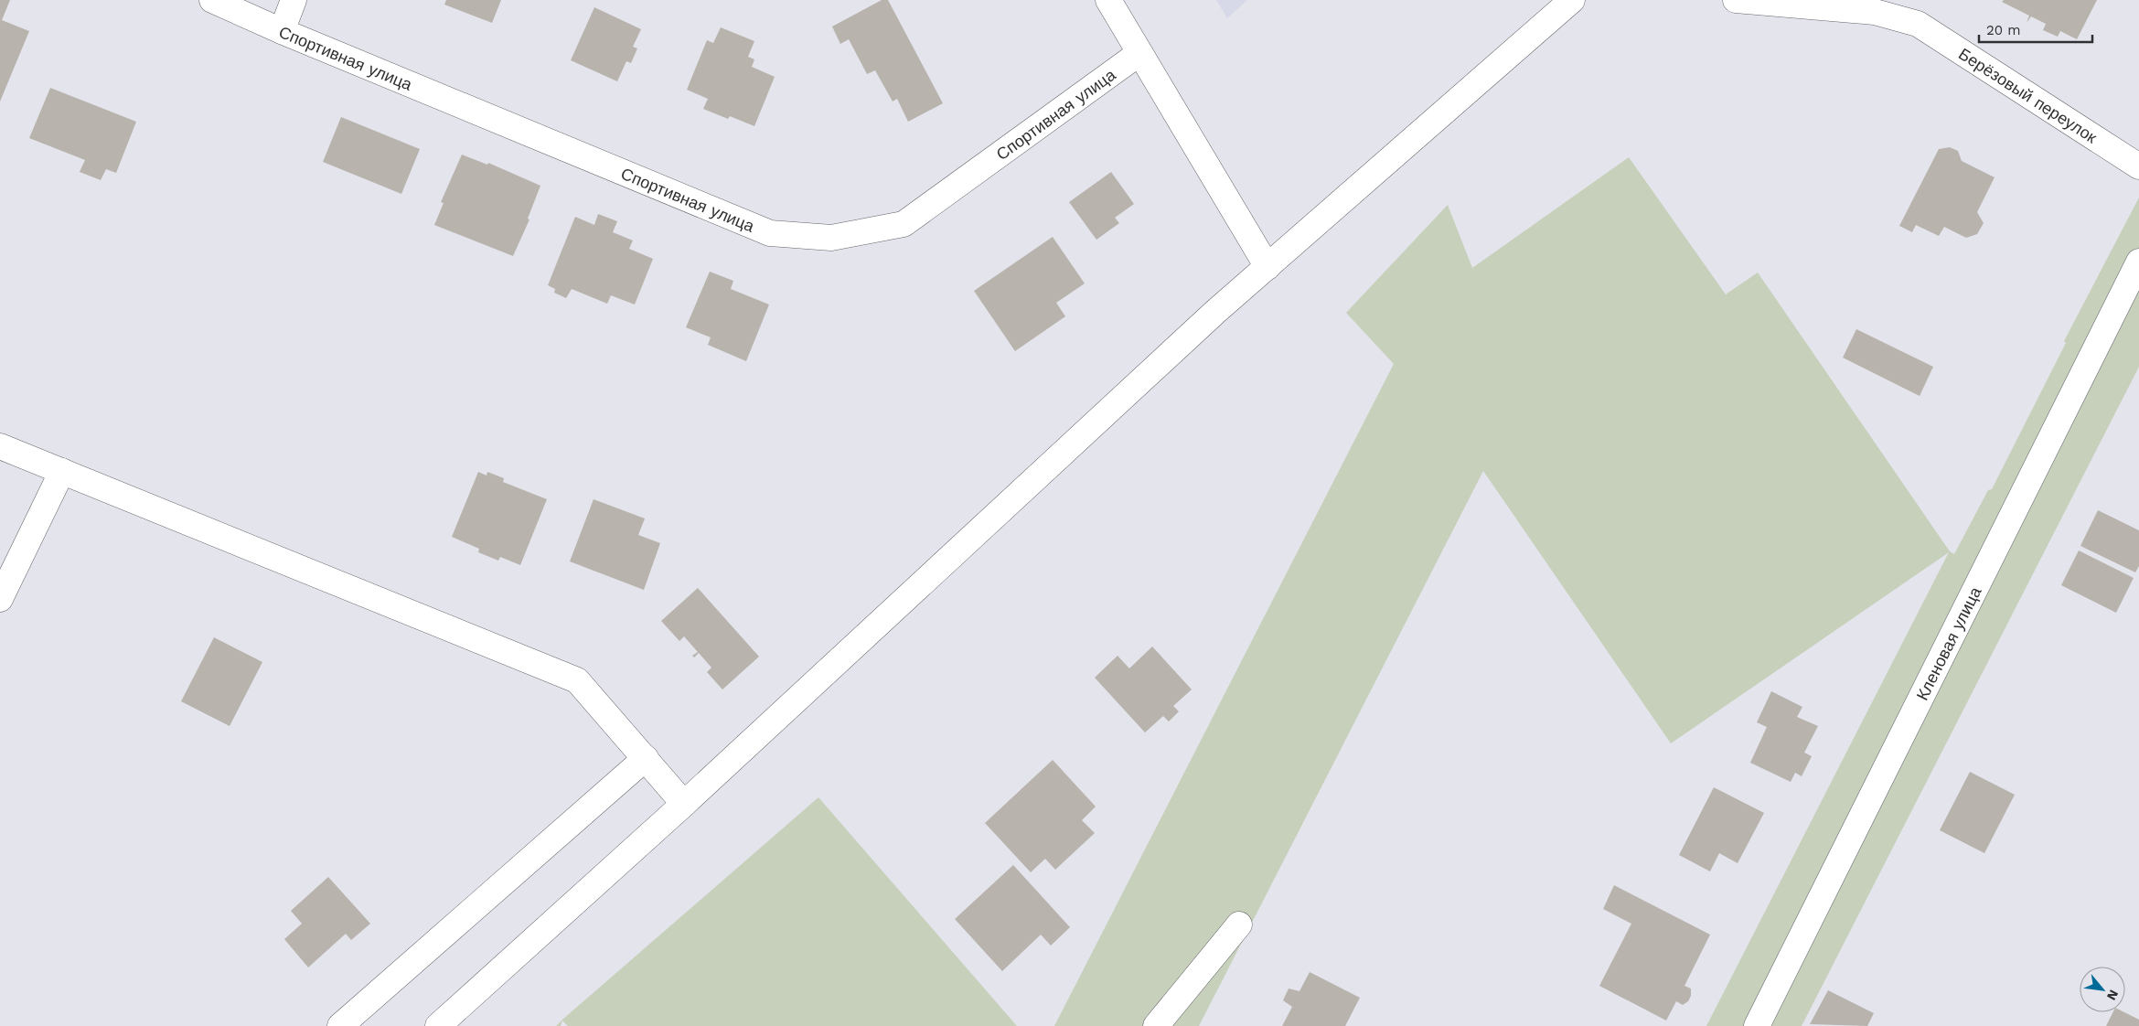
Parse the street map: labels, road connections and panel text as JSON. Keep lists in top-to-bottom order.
{
  "streets": {
    "street": ["Спортивная улица", "Берёзовый переулок", "Кленовая улица"]
  },
  "scale_bar": "20 m",
  "north": "bottom right"
}
